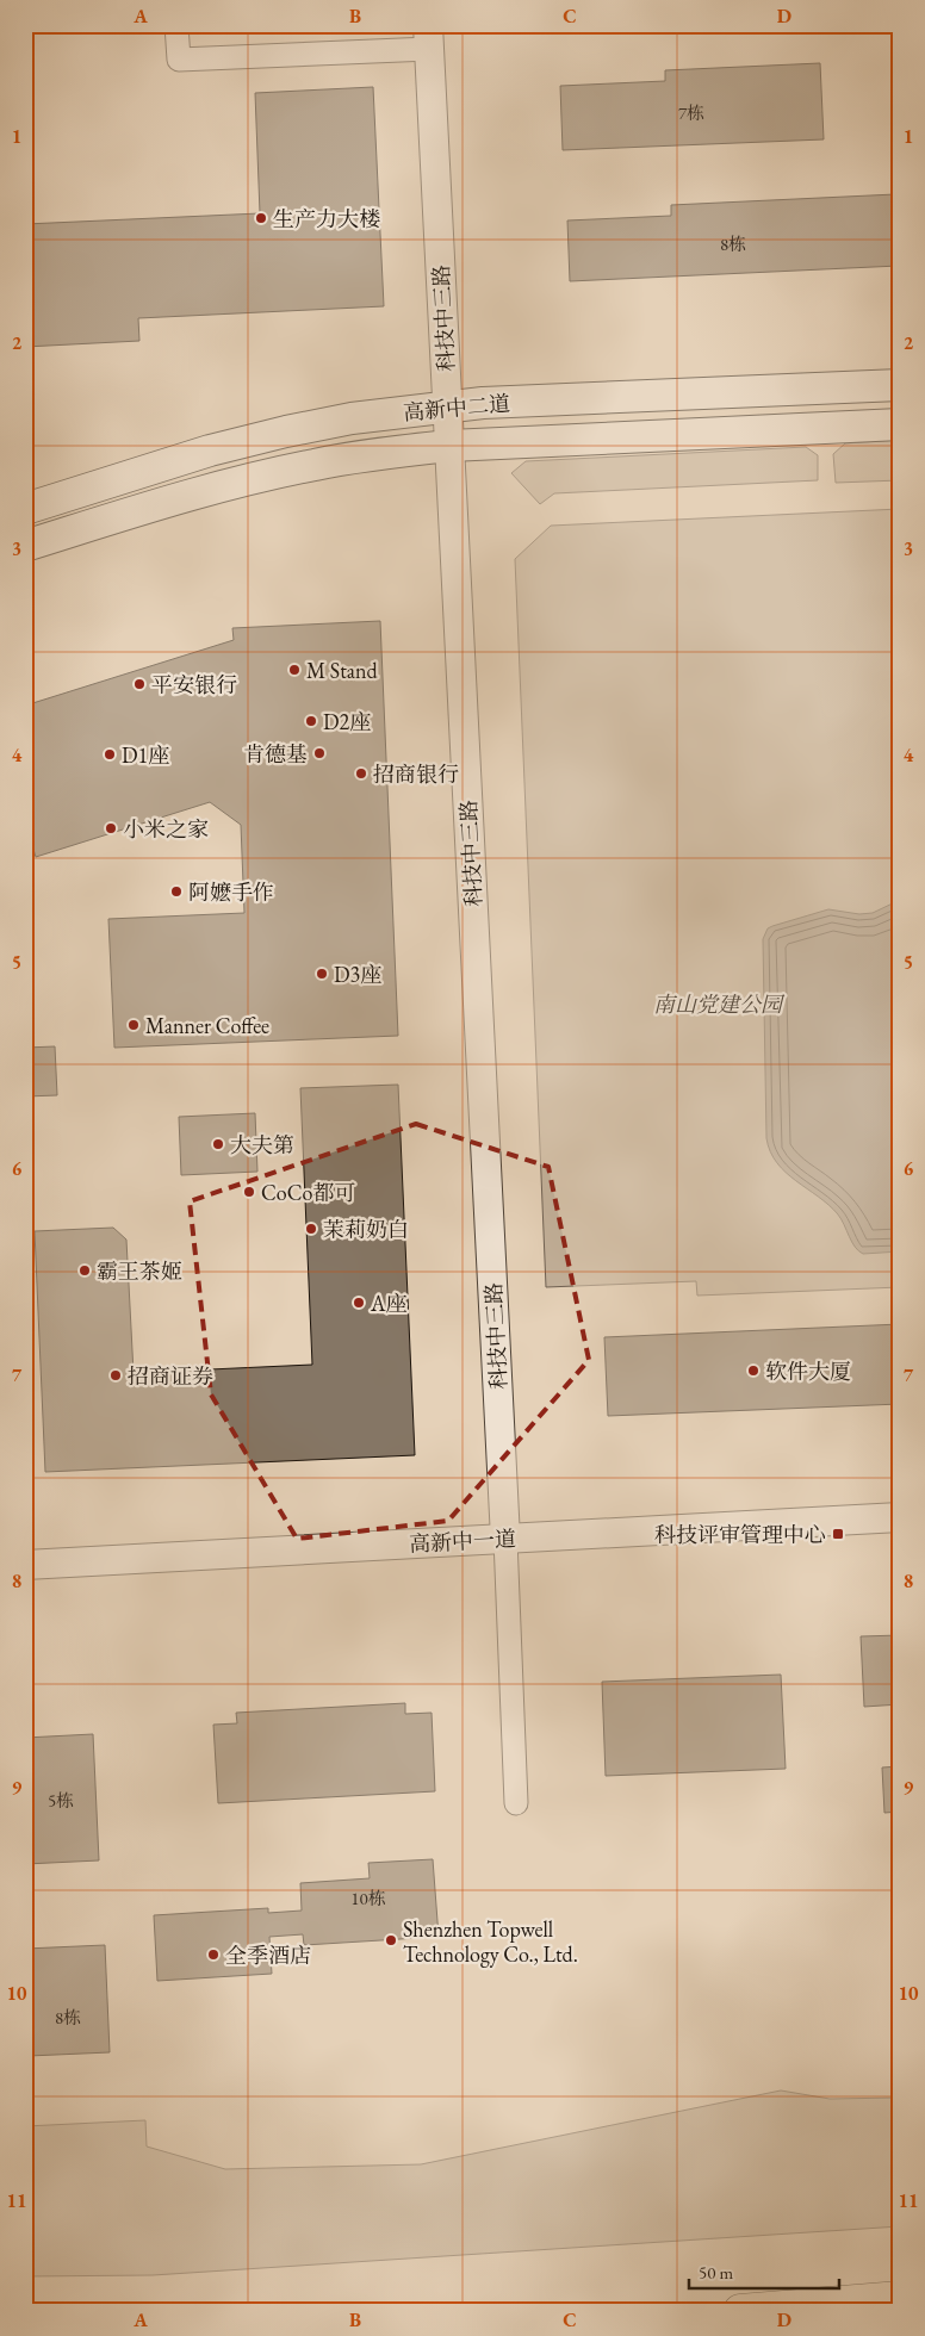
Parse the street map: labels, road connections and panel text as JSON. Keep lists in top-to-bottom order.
{
  "streets": {
    "main road": ["高新中二道"],
    "street": ["科技中三路", "高新中一道"]
  },
  "crossings": [
    ["科技中三路", "高新中二道"],
    ["科技中三路", "高新中一道"]
  ],
  "parks": ["南山党建公园"],
  "places": {
    "other": [
      "生产力大楼",
      "M Stand",
      "平安银行",
      "D2座",
      "肯德基",
      "D1座",
      "招商银行",
      "小米之家",
      "阿嬷手作",
      "D3座",
      "Manner Coffee",
      "大夫第",
      "CoCo都可",
      "茉莉奶白",
      "霸王茶姬",
      "A座",
      "软件大厦",
      "招商证券",
      "Shenzhen Topwell Technology Co., Ltd.",
      "全季酒店"
    ],
    "transit": ["科技评审管理中心"]
  },
  "house_numbers": [
    "7栋",
    "8栋",
    "5栋",
    "10栋",
    "8栋"
  ],
  "scale_bar": "50 m",
  "grid": {
    "columns": [
      "A",
      "B",
      "C",
      "D"
    ],
    "rows": [
      "1",
      "2",
      "3",
      "4",
      "5",
      "6",
      "7",
      "8",
      "9",
      "10",
      "11"
    ]
  }
}
